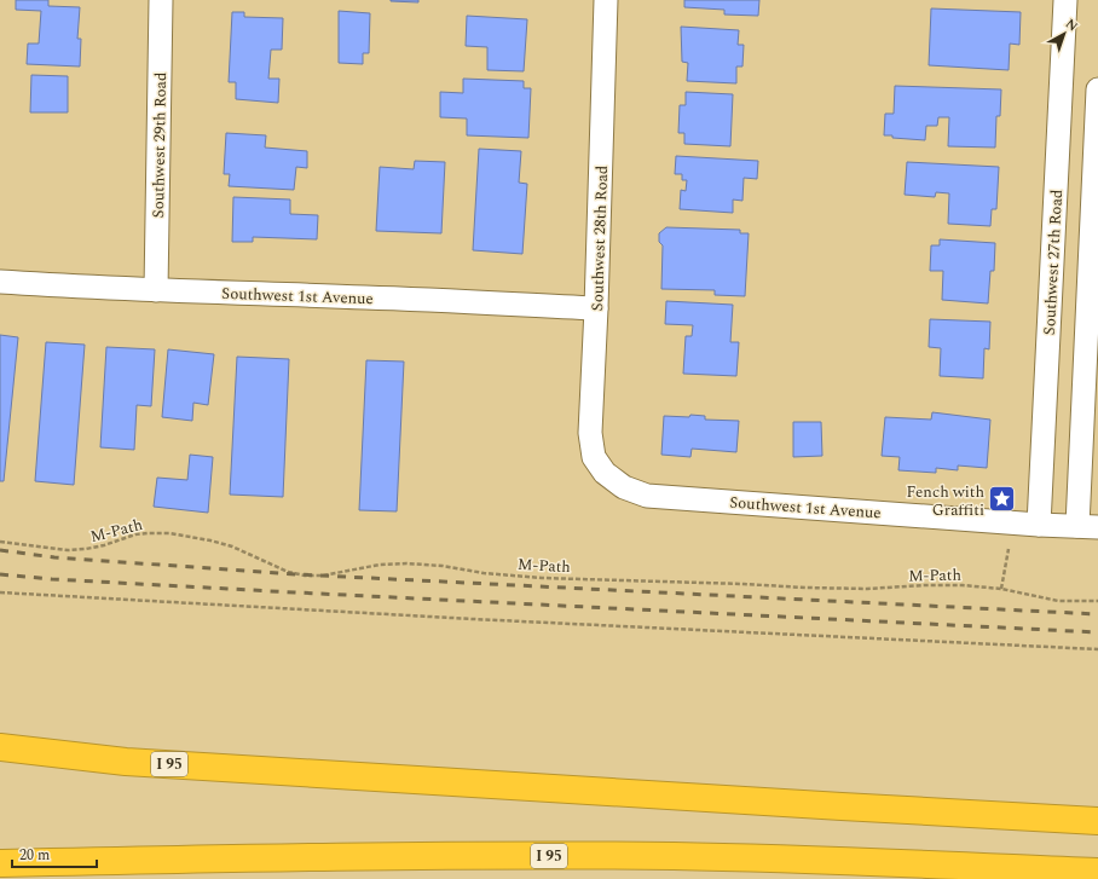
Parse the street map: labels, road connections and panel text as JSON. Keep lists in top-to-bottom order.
{
  "streets": {
    "highway": ["I 95"],
    "street": [
      "Southwest 29th Road",
      "Southwest 28th Road",
      "Southwest 27th Road",
      "Southwest 1st Avenue"
    ],
    "path": ["M-Path"]
  },
  "crossings": [
    ["Southwest 29th Road", "Southwest 1st Avenue"],
    ["Southwest 28th Road", "Southwest 1st Avenue"],
    ["Southwest 27th Road", "Southwest 1st Avenue"]
  ],
  "places": {
    "place": ["Fench with Graffiti"]
  },
  "scale_bar": "20 m",
  "north": "top right"
}
